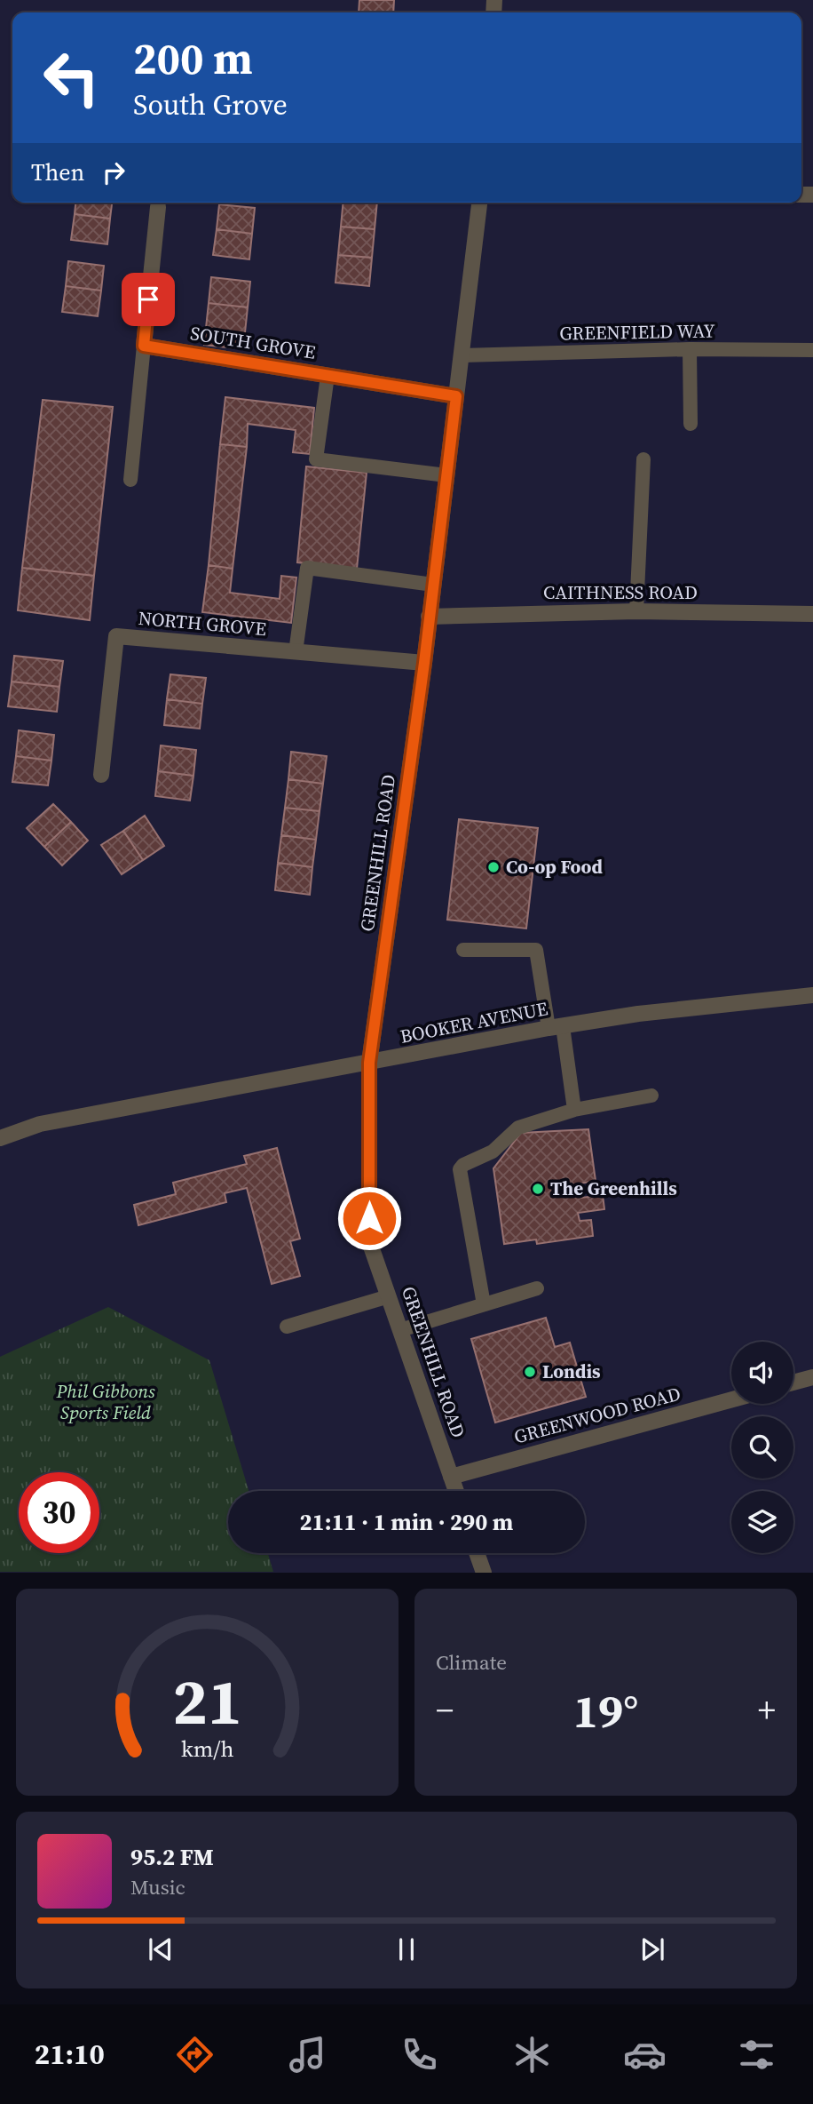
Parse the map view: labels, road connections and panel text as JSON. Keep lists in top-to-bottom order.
{
  "streets": {
    "street": [
      "SOUTH GROVE",
      "CAITHNESS ROAD",
      "NORTH GROVE",
      "GREENHILL ROAD",
      "BOOKER AVENUE",
      "GREENWOOD ROAD"
    ],
    "lane": ["GREENFIELD WAY"]
  },
  "crossings": [
    ["GREENFIELD WAY", "GREENHILL ROAD"],
    ["SOUTH GROVE", "GREENHILL ROAD"],
    ["CAITHNESS ROAD", "GREENHILL ROAD"],
    ["NORTH GROVE", "GREENHILL ROAD"],
    ["GREENHILL ROAD", "BOOKER AVENUE"],
    ["GREENHILL ROAD", "GREENWOOD ROAD"]
  ],
  "parks": ["Phil Gibbons Sports Field"],
  "places": ["Co-op Food", "The Greenhills", "Londis"],
  "page": {
    "turn": ["200 m", "South Grove"],
    "then": "Then",
    "limit": "30",
    "trip": "21:11 · 1 min · 290 m",
    "tile": "Climate",
    "heat": ["−", "19°", "+"],
    "song": ["95.2 FM", "Music"],
    "tabs": "21:10",
    "gauge": ["21", "km/h"]
  }
}
